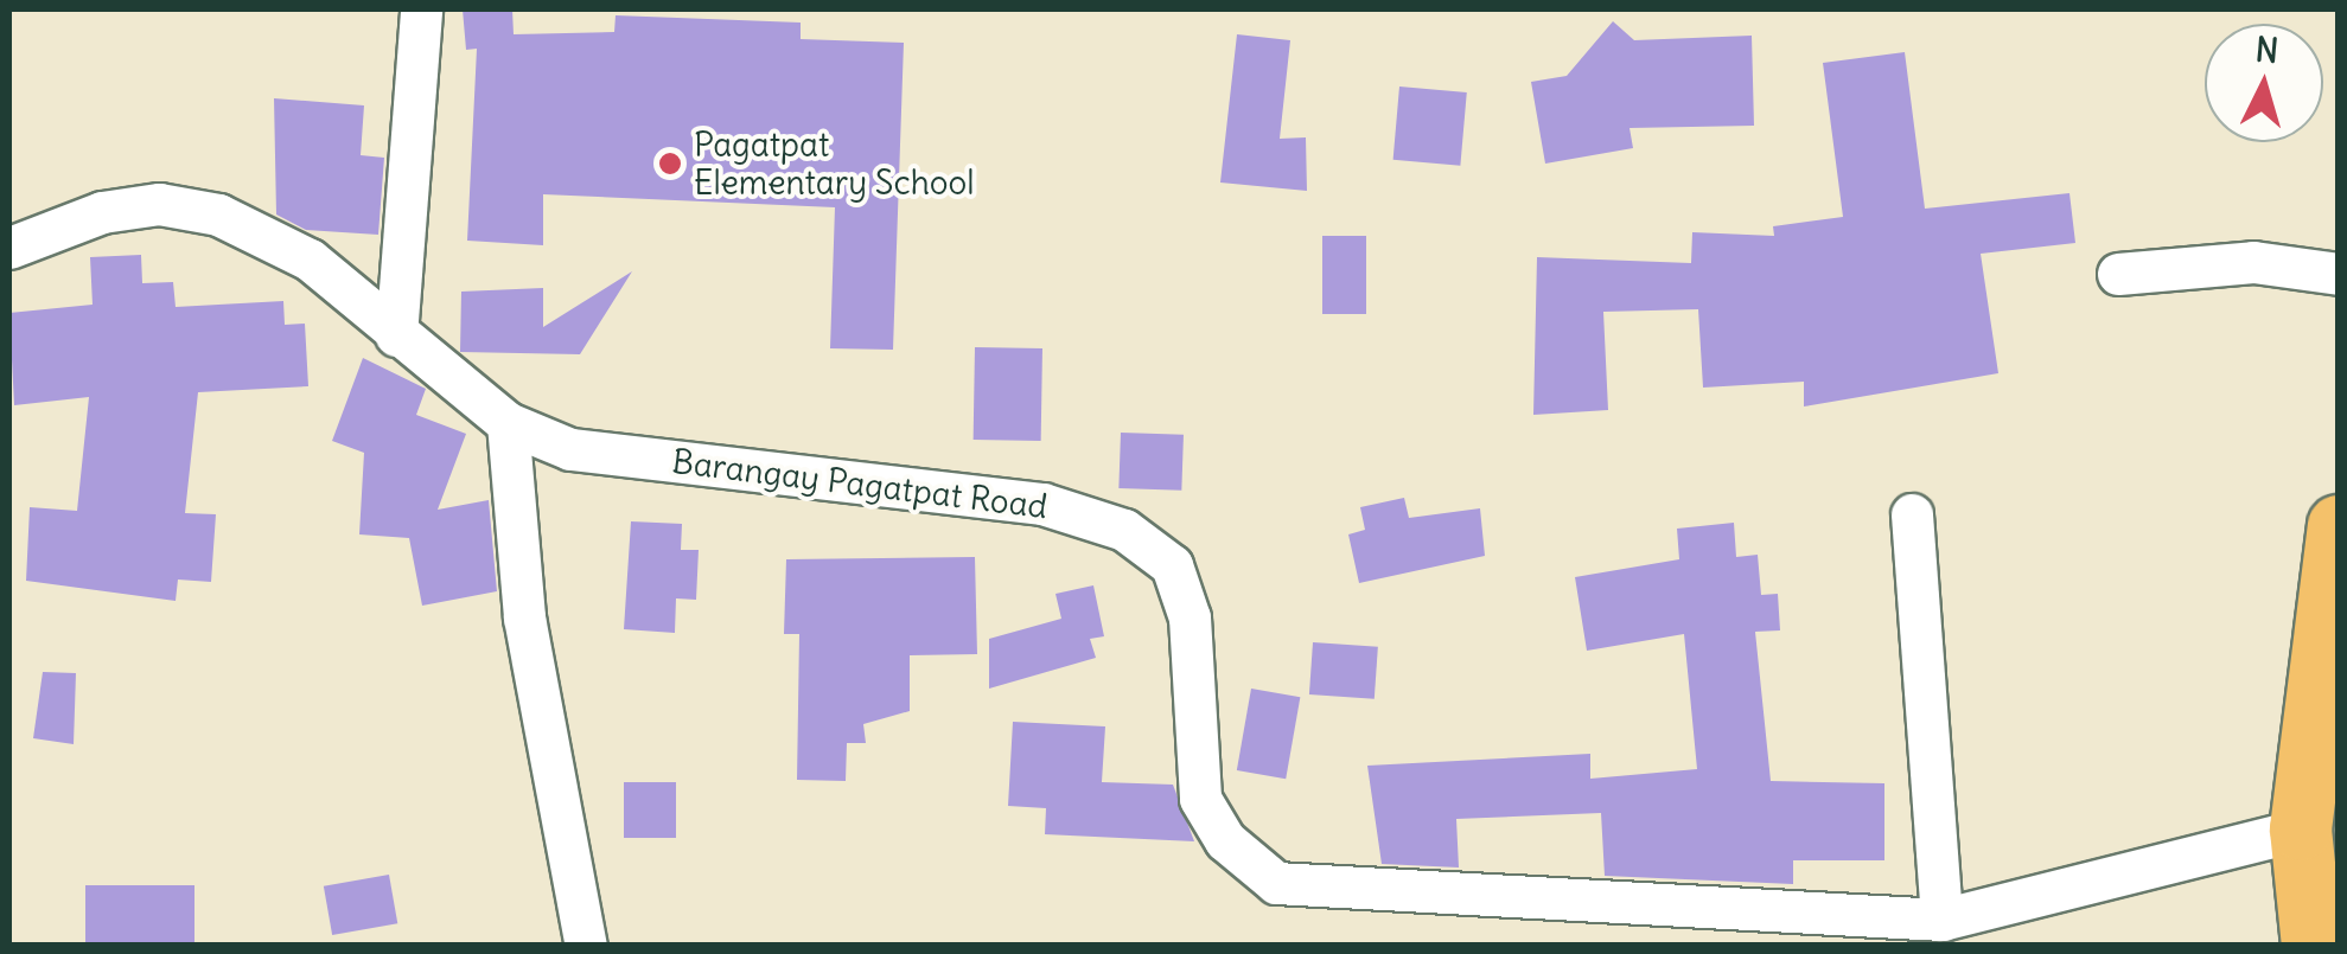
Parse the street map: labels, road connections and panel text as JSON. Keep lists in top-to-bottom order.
{
  "streets": {
    "street": ["Barangay Pagatpat Road"]
  },
  "places": ["Pagatpat Elementary School"],
  "north": "top"
}
